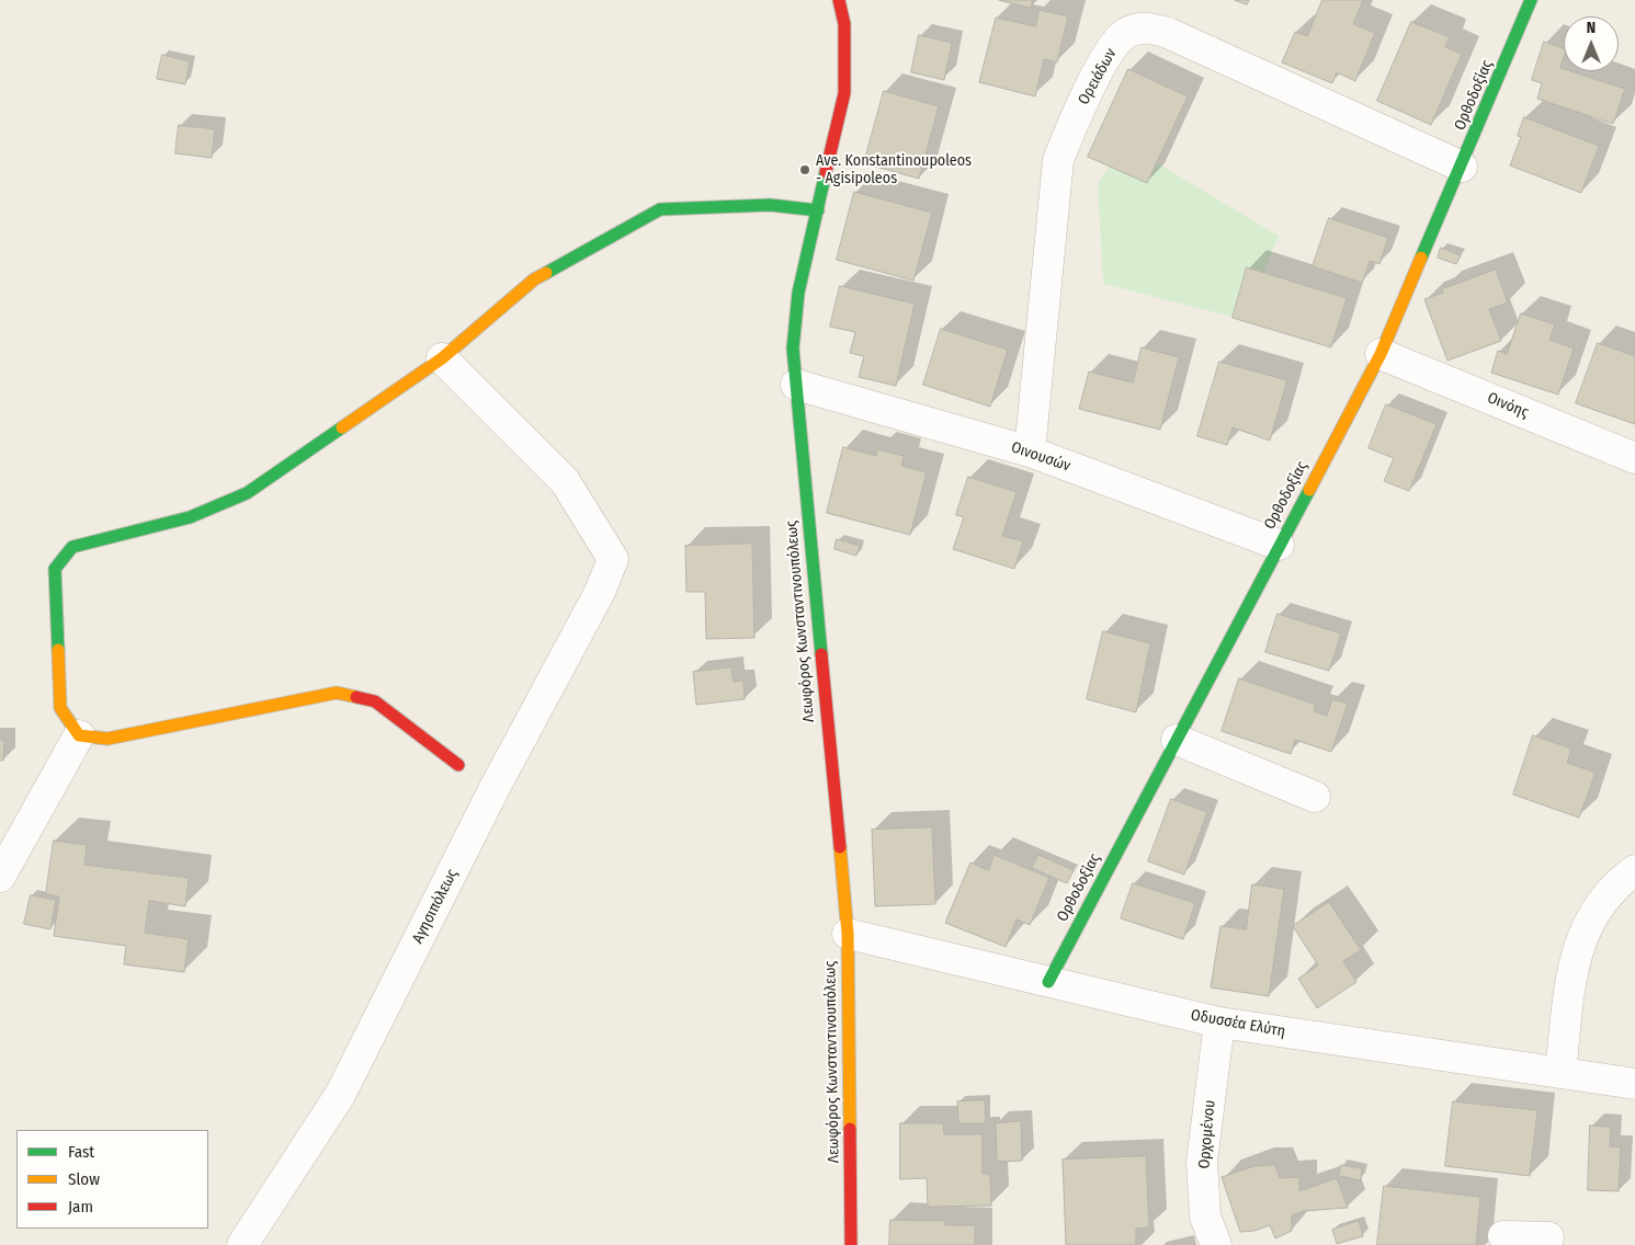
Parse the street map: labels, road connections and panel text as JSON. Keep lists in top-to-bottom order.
{
  "streets": {
    "street": [
      "Ορειάδων",
      "Ορθοδοξίας",
      "Οινόης",
      "Οινουσών",
      "Λεωφόρος Κωνσταντινουπόλεως",
      "Αγησιπόλεως",
      "Οδυσσέα Ελύτη",
      "Ορχομένου"
    ]
  },
  "crossings": [
    ["Ορειάδων", "Ορθοδοξίας"],
    ["Ορειάδων", "Οινουσών"],
    ["Ορθοδοξίας", "Οινόης"],
    ["Ορθοδοξίας", "Οινουσών"],
    ["Ορθοδοξίας", "Οδυσσέα Ελύτη"],
    ["Οινουσών", "Λεωφόρος Κωνσταντινουπόλεως"],
    ["Λεωφόρος Κωνσταντινουπόλεως", "Οδυσσέα Ελύτη"],
    ["Οδυσσέα Ελύτη", "Ορχομένου"]
  ],
  "places": ["Ave. Konstantinoupoleos - Agisipoleos"],
  "legend": ["Fast", "Slow", "Jam"],
  "north": "top"
}
